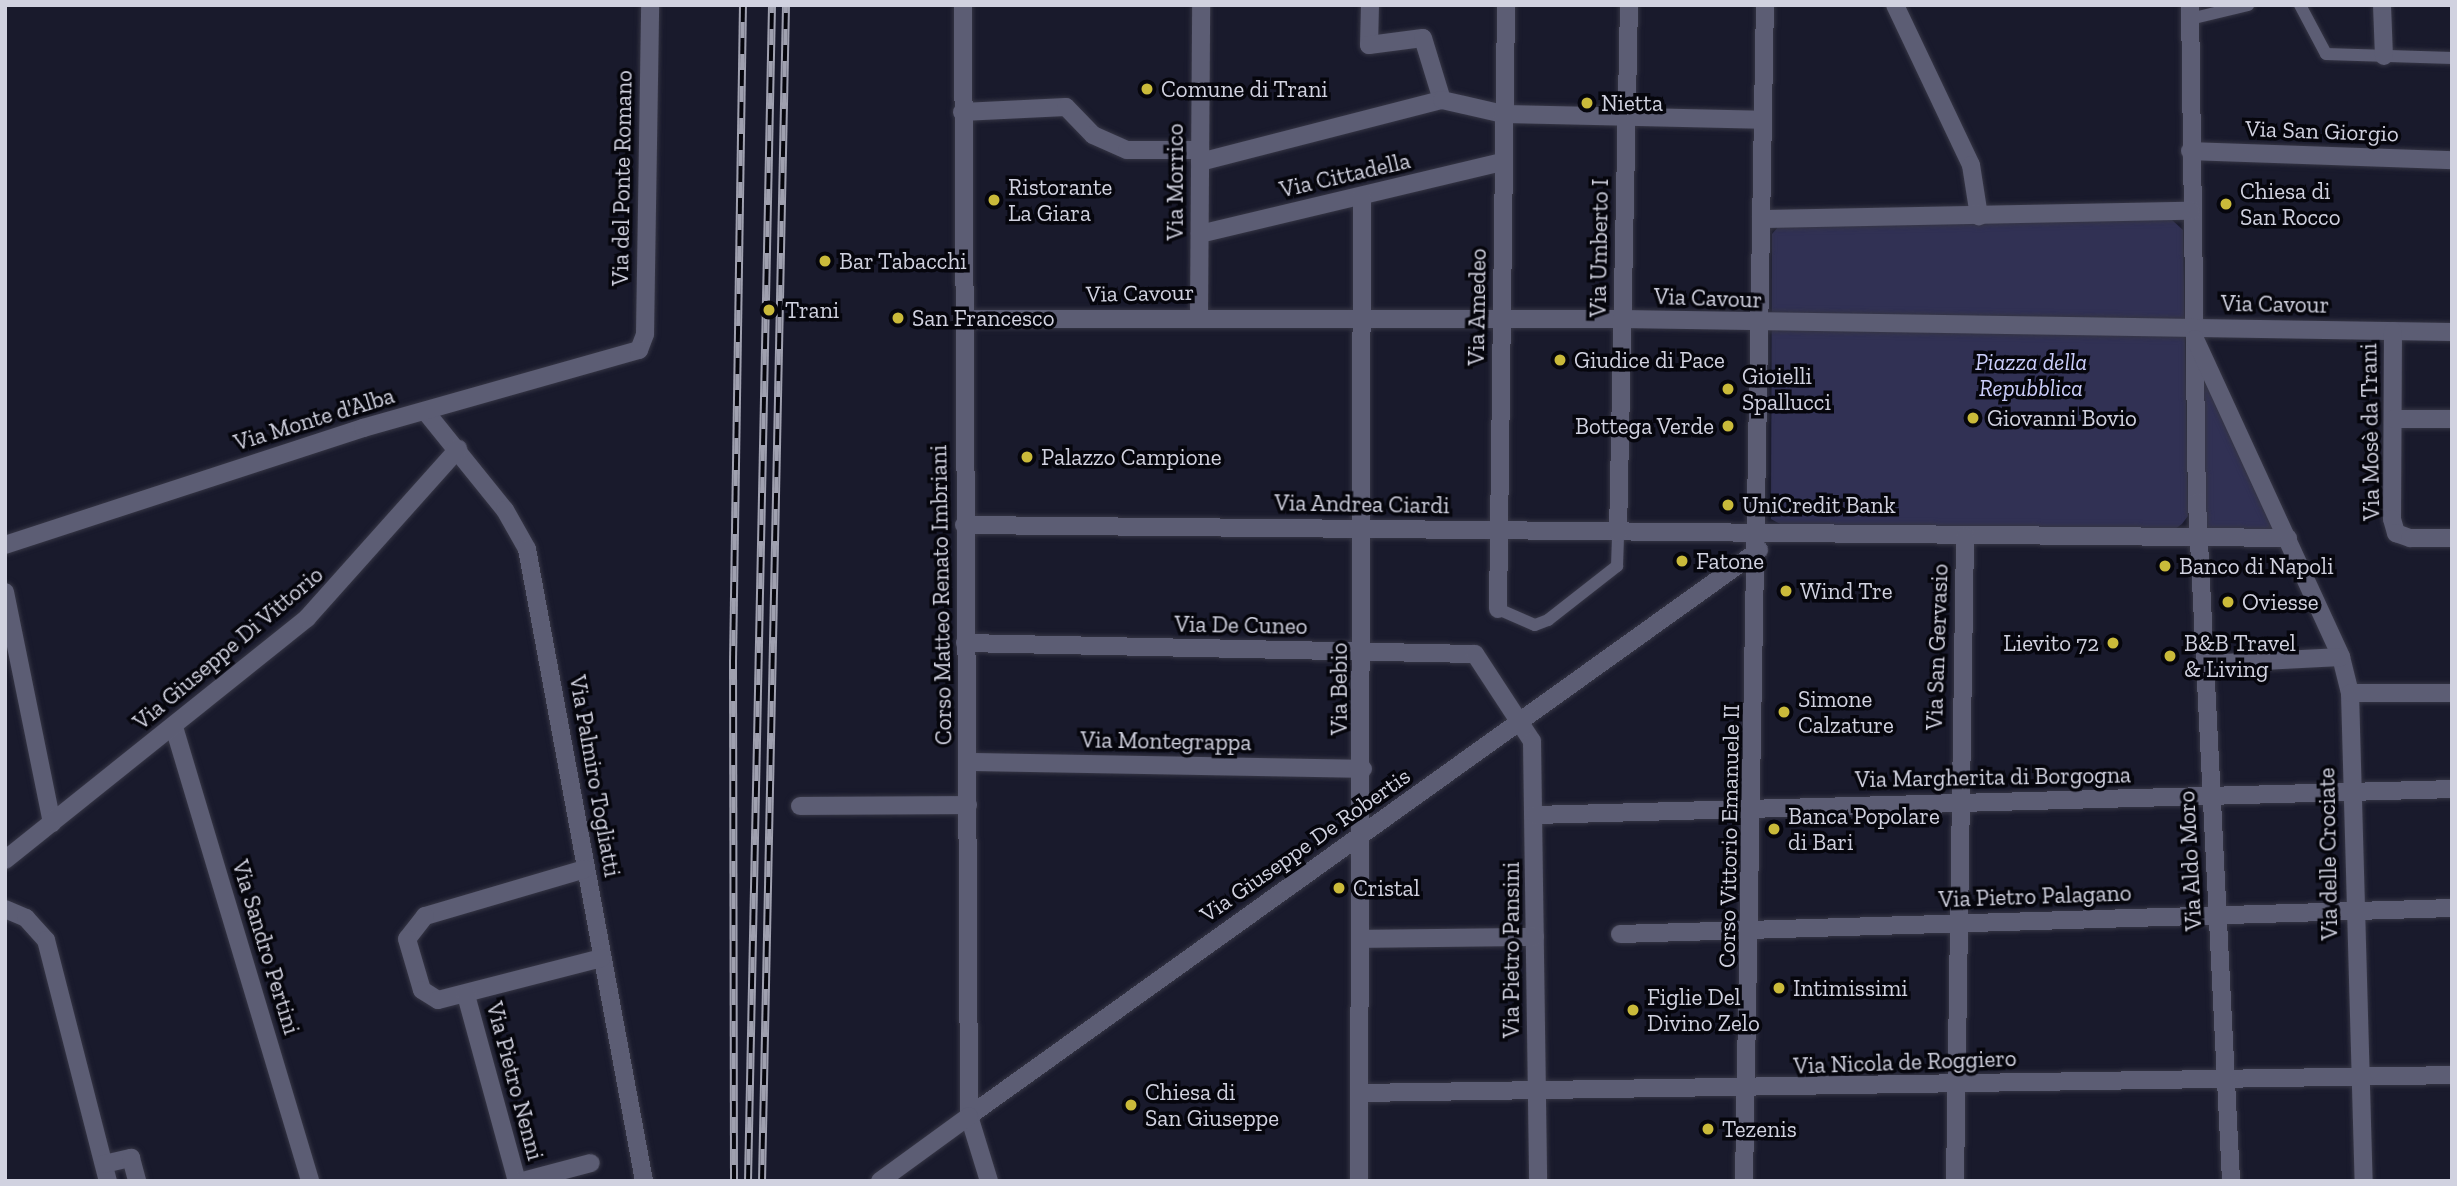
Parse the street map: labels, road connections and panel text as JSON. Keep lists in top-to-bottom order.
{
  "streets": {
    "street": [
      "Via San Giorgio",
      "Via Cittadella",
      "Via del Ponte Romano",
      "Via Morrico",
      "Via Umberto I",
      "Via Cavour",
      "Via Amedeo",
      "Via Monte d'Alba",
      "Via Mosè da Trani",
      "Via Andrea Ciardi",
      "Corso Matteo Renato Imbriani",
      "Via De Cuneo",
      "Via San Gervasio",
      "Via Giuseppe Di Vittorio",
      "Via Bebio",
      "Via Montegrappa",
      "Via Palmiro Togliatti",
      "Via Margherita di Borgogna",
      "Corso Vittorio Emanuele II",
      "Via Giuseppe De Robertis",
      "Via delle Crociate",
      "Via Aldo Moro",
      "Via Pietro Palagano",
      "Via Sandro Pertini",
      "Via Pietro Pansini",
      "Via Nicola de Roggiero",
      "Via Pietro Nenni"
    ]
  },
  "crossings": [
    ["Via Cittadella", "Via Morrico"],
    ["Via Cittadella", "Via Amedeo"],
    ["Via Cittadella", "Via Bebio"],
    ["Via del Ponte Romano", "Via Monte d'Alba"],
    ["Via Morrico", "Via Cavour"],
    ["Via Umberto I", "Via Cavour"],
    ["Via Umberto I", "Via Andrea Ciardi"],
    ["Via Cavour", "Via Amedeo"],
    ["Via Cavour", "Via Mosè da Trani"],
    ["Via Cavour", "Corso Matteo Renato Imbriani"],
    ["Via Cavour", "Via Bebio"],
    ["Via Amedeo", "Via Andrea Ciardi"],
    ["Via Monte d'Alba", "Via Palmiro Togliatti"],
    ["Via Andrea Ciardi", "Corso Matteo Renato Imbriani"],
    ["Via Andrea Ciardi", "Via Bebio"],
    ["Via Andrea Ciardi", "Corso Vittorio Emanuele II"],
    ["Via Andrea Ciardi", "Via Giuseppe De Robertis"],
    ["Corso Matteo Renato Imbriani", "Via De Cuneo"],
    ["Corso Matteo Renato Imbriani", "Via Montegrappa"],
    ["Corso Matteo Renato Imbriani", "Via Giuseppe De Robertis"],
    ["Via De Cuneo", "Via Bebio"],
    ["Via De Cuneo", "Via Giuseppe De Robertis"],
    ["Via De Cuneo", "Via Pietro Pansini"],
    ["Via San Gervasio", "Via Margherita di Borgogna"],
    ["Via San Gervasio", "Via Pietro Palagano"],
    ["Via San Gervasio", "Via Nicola de Roggiero"],
    ["Via Giuseppe Di Vittorio", "Via Palmiro Togliatti"],
    ["Via Giuseppe Di Vittorio", "Via Sandro Pertini"],
    ["Via Bebio", "Via Montegrappa"],
    ["Via Bebio", "Via Giuseppe De Robertis"],
    ["Via Bebio", "Via Nicola de Roggiero"],
    ["Via Margherita di Borgogna", "Corso Vittorio Emanuele II"],
    ["Via Margherita di Borgogna", "Via delle Crociate"],
    ["Via Margherita di Borgogna", "Via Aldo Moro"],
    ["Via Margherita di Borgogna", "Via Pietro Pansini"],
    ["Corso Vittorio Emanuele II", "Via Giuseppe De Robertis"],
    ["Corso Vittorio Emanuele II", "Via Pietro Palagano"],
    ["Corso Vittorio Emanuele II", "Via Nicola de Roggiero"],
    ["Via Giuseppe De Robertis", "Via Pietro Pansini"],
    ["Via delle Crociate", "Via Pietro Palagano"],
    ["Via delle Crociate", "Via Nicola de Roggiero"],
    ["Via Aldo Moro", "Via Pietro Palagano"],
    ["Via Aldo Moro", "Via Nicola de Roggiero"],
    ["Via Pietro Pansini", "Via Nicola de Roggiero"]
  ],
  "parks": ["Piazza della Repubblica"],
  "places": [
    "Comune di Trani",
    "Nietta",
    "Ristorante La Giara",
    "Chiesa di San Rocco",
    "Bar Tabacchi",
    "Trani",
    "San Francesco",
    "Giudice di Pace",
    "Gioielli Spallucci",
    "Giovanni Bovio",
    "Bottega Verde",
    "Palazzo Campione",
    "UniCredit Bank",
    "Fatone",
    "Banco di Napoli",
    "Wind Tre",
    "Oviesse",
    "Lievito 72",
    "B&B Travel & Living",
    "Simone Calzature",
    "Banca Popolare di Bari",
    "Cristal",
    "Intimissimi",
    "Figlie Del Divino Zelo",
    "Chiesa di San Giuseppe",
    "Tezenis"
  ]
}
